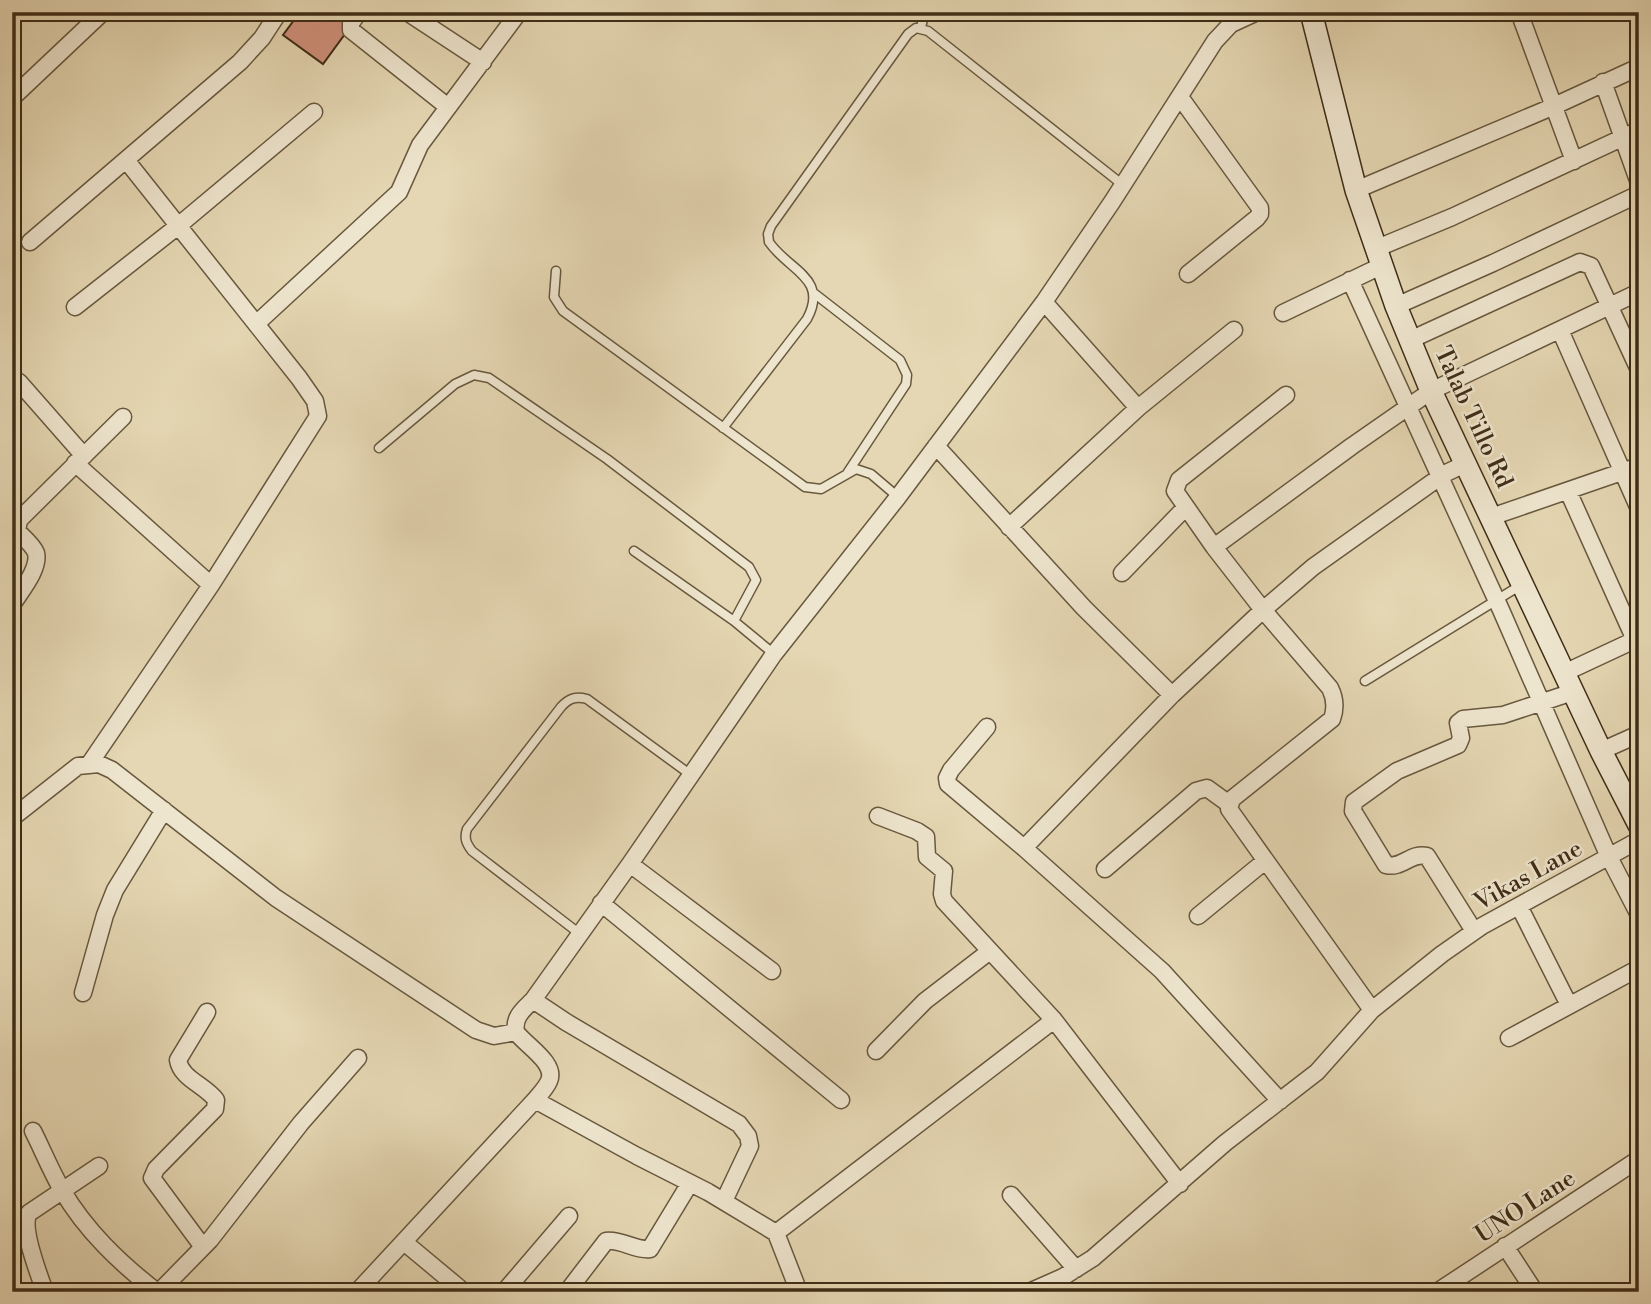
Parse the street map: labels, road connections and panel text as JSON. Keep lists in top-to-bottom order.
{
  "streets": {
    "main road": ["Talab Tillo Rd"],
    "street": ["Vikas Lane", "UNO Lane"]
  },
  "crossings": [
    ["Talab Tillo Rd", "Vikas Lane"]
  ]
}
